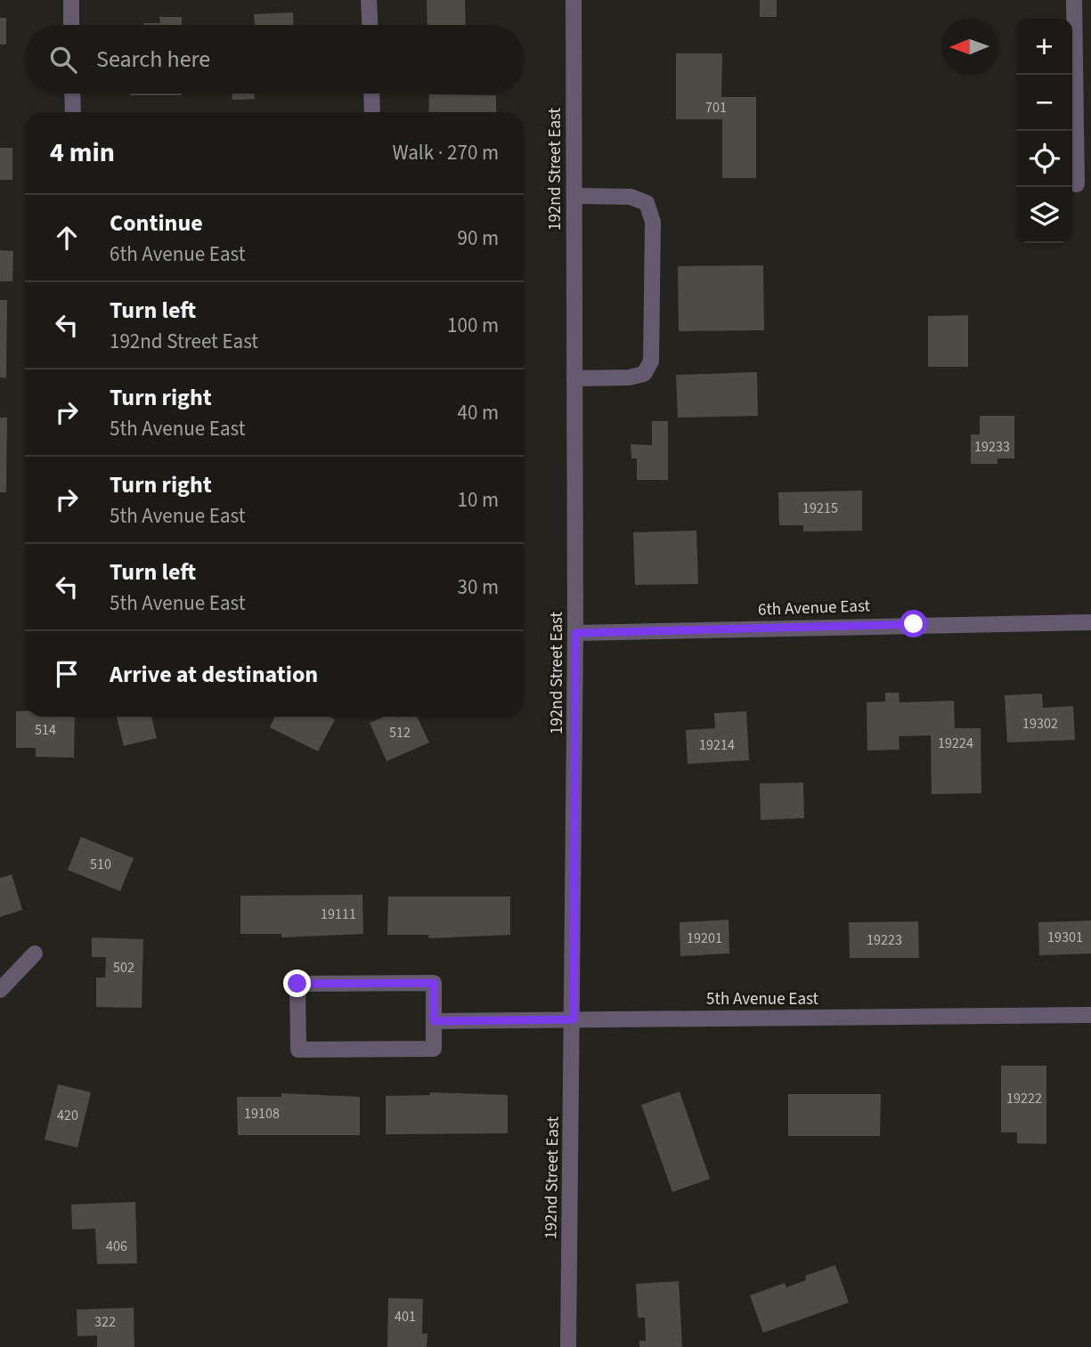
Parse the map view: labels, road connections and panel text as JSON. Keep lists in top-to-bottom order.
{
  "streets": {
    "street": ["192nd Street East", "6th Avenue East", "5th Avenue East"]
  },
  "crossings": [
    ["192nd Street East", "6th Avenue East"],
    ["192nd Street East", "5th Avenue East"]
  ],
  "house_numbers": [
    "701",
    "19233",
    "19215",
    "19302",
    "514",
    "512",
    "19224",
    "19214",
    "510",
    "19111",
    "19301",
    "19201",
    "19223",
    "502",
    "19222",
    "19108",
    "420",
    "406",
    "401",
    "322"
  ],
  "north": "left",
  "page": {
    "map_buttons": ["+", "−"],
    "search": "Search here",
    "heading": ["4 min", "Walk · 270 m"],
    "list": [
      ["Continue", "6th Avenue East", "90 m"],
      ["Turn left", "192nd Street East", "100 m"],
      ["Turn right", "5th Avenue East", "40 m"],
      ["Turn right", "5th Avenue East", "10 m"],
      ["Turn left", "5th Avenue East", "30 m"],
      "Arrive at destination"
    ]
  }
}
